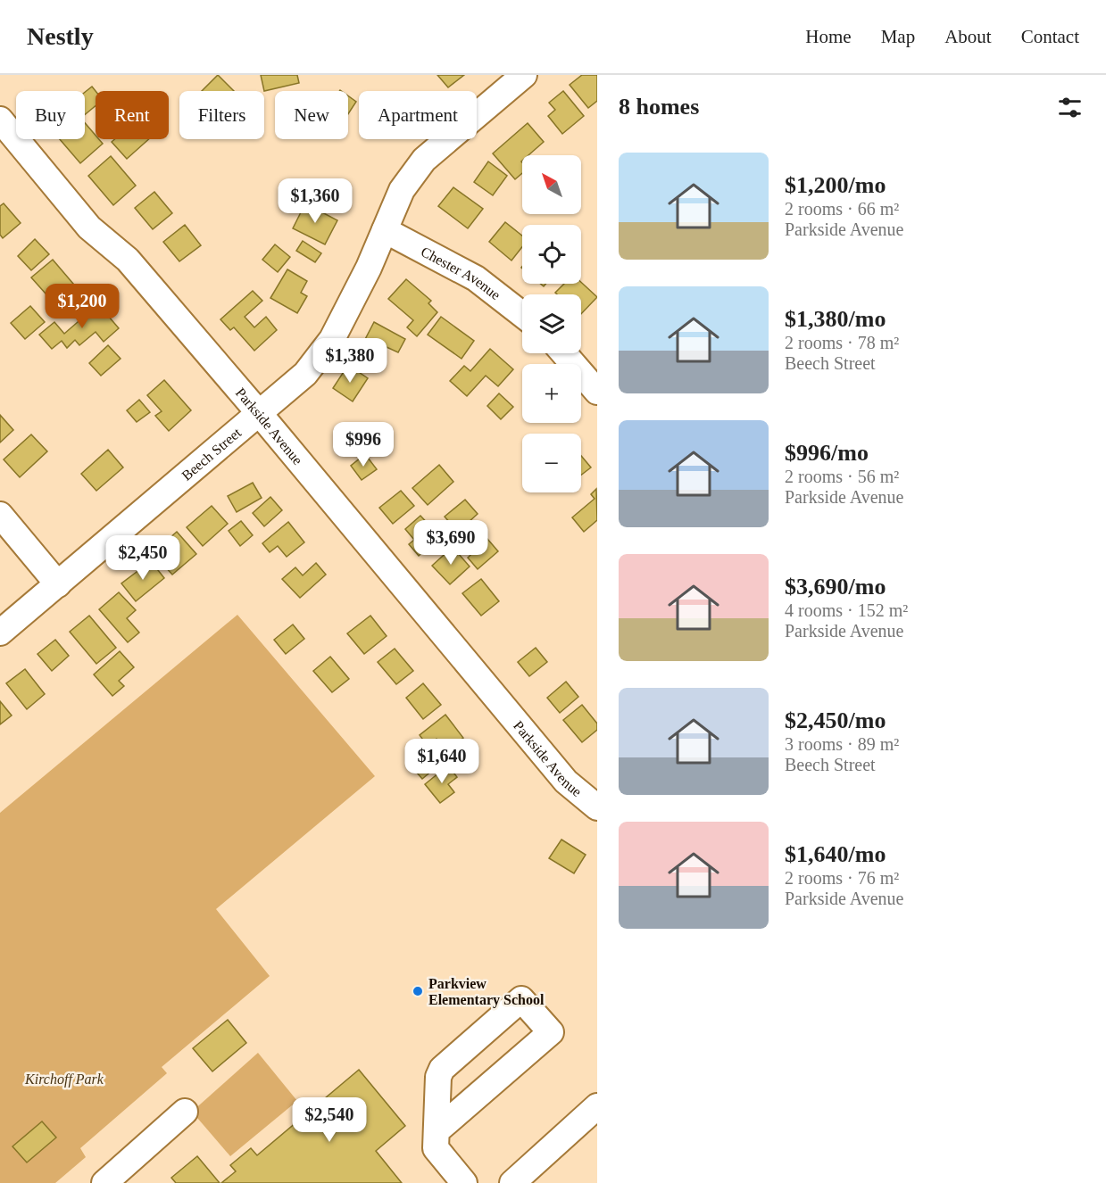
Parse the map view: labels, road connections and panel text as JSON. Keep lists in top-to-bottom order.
{
  "streets": {
    "street": ["Chester Avenue", "Parkside Avenue", "Beech Street"]
  },
  "crossings": [
    ["Chester Avenue", "Beech Street"],
    ["Parkside Avenue", "Beech Street"]
  ],
  "parks": ["Kirchoff Park"],
  "places": ["Parkview Elementary School"],
  "north": "top left",
  "page": {
    "header": "Nestly",
    "nav": [
      "Home",
      "Map",
      "About",
      "Contact"
    ],
    "heading": "8 homes",
    "chip": [
      "Buy",
      "Rent",
      "Filters",
      "New",
      "Apartment"
    ],
    "list": [
      {
        "name": "$1,200/mo",
        "note": "2 rooms · 66 m² · Parkside Avenue"
      },
      {
        "name": "$1,380/mo",
        "note": "2 rooms · 78 m² · Beech Street"
      },
      {
        "name": "$996/mo",
        "note": "2 rooms · 56 m² · Parkside Avenue"
      },
      {
        "name": "$3,690/mo",
        "note": "4 rooms · 152 m² · Parkside Avenue"
      },
      {
        "name": "$2,450/mo",
        "note": "3 rooms · 89 m² · Beech Street"
      },
      {
        "name": "$1,640/mo",
        "note": "2 rooms · 76 m² · Parkside Avenue"
      }
    ],
    "map_buttons": ["+", "−"],
    "price": [
      "$1,360",
      "$1,200",
      "$1,380",
      "$996",
      "$3,690",
      "$2,450",
      "$1,640",
      "$2,540"
    ]
  }
}
